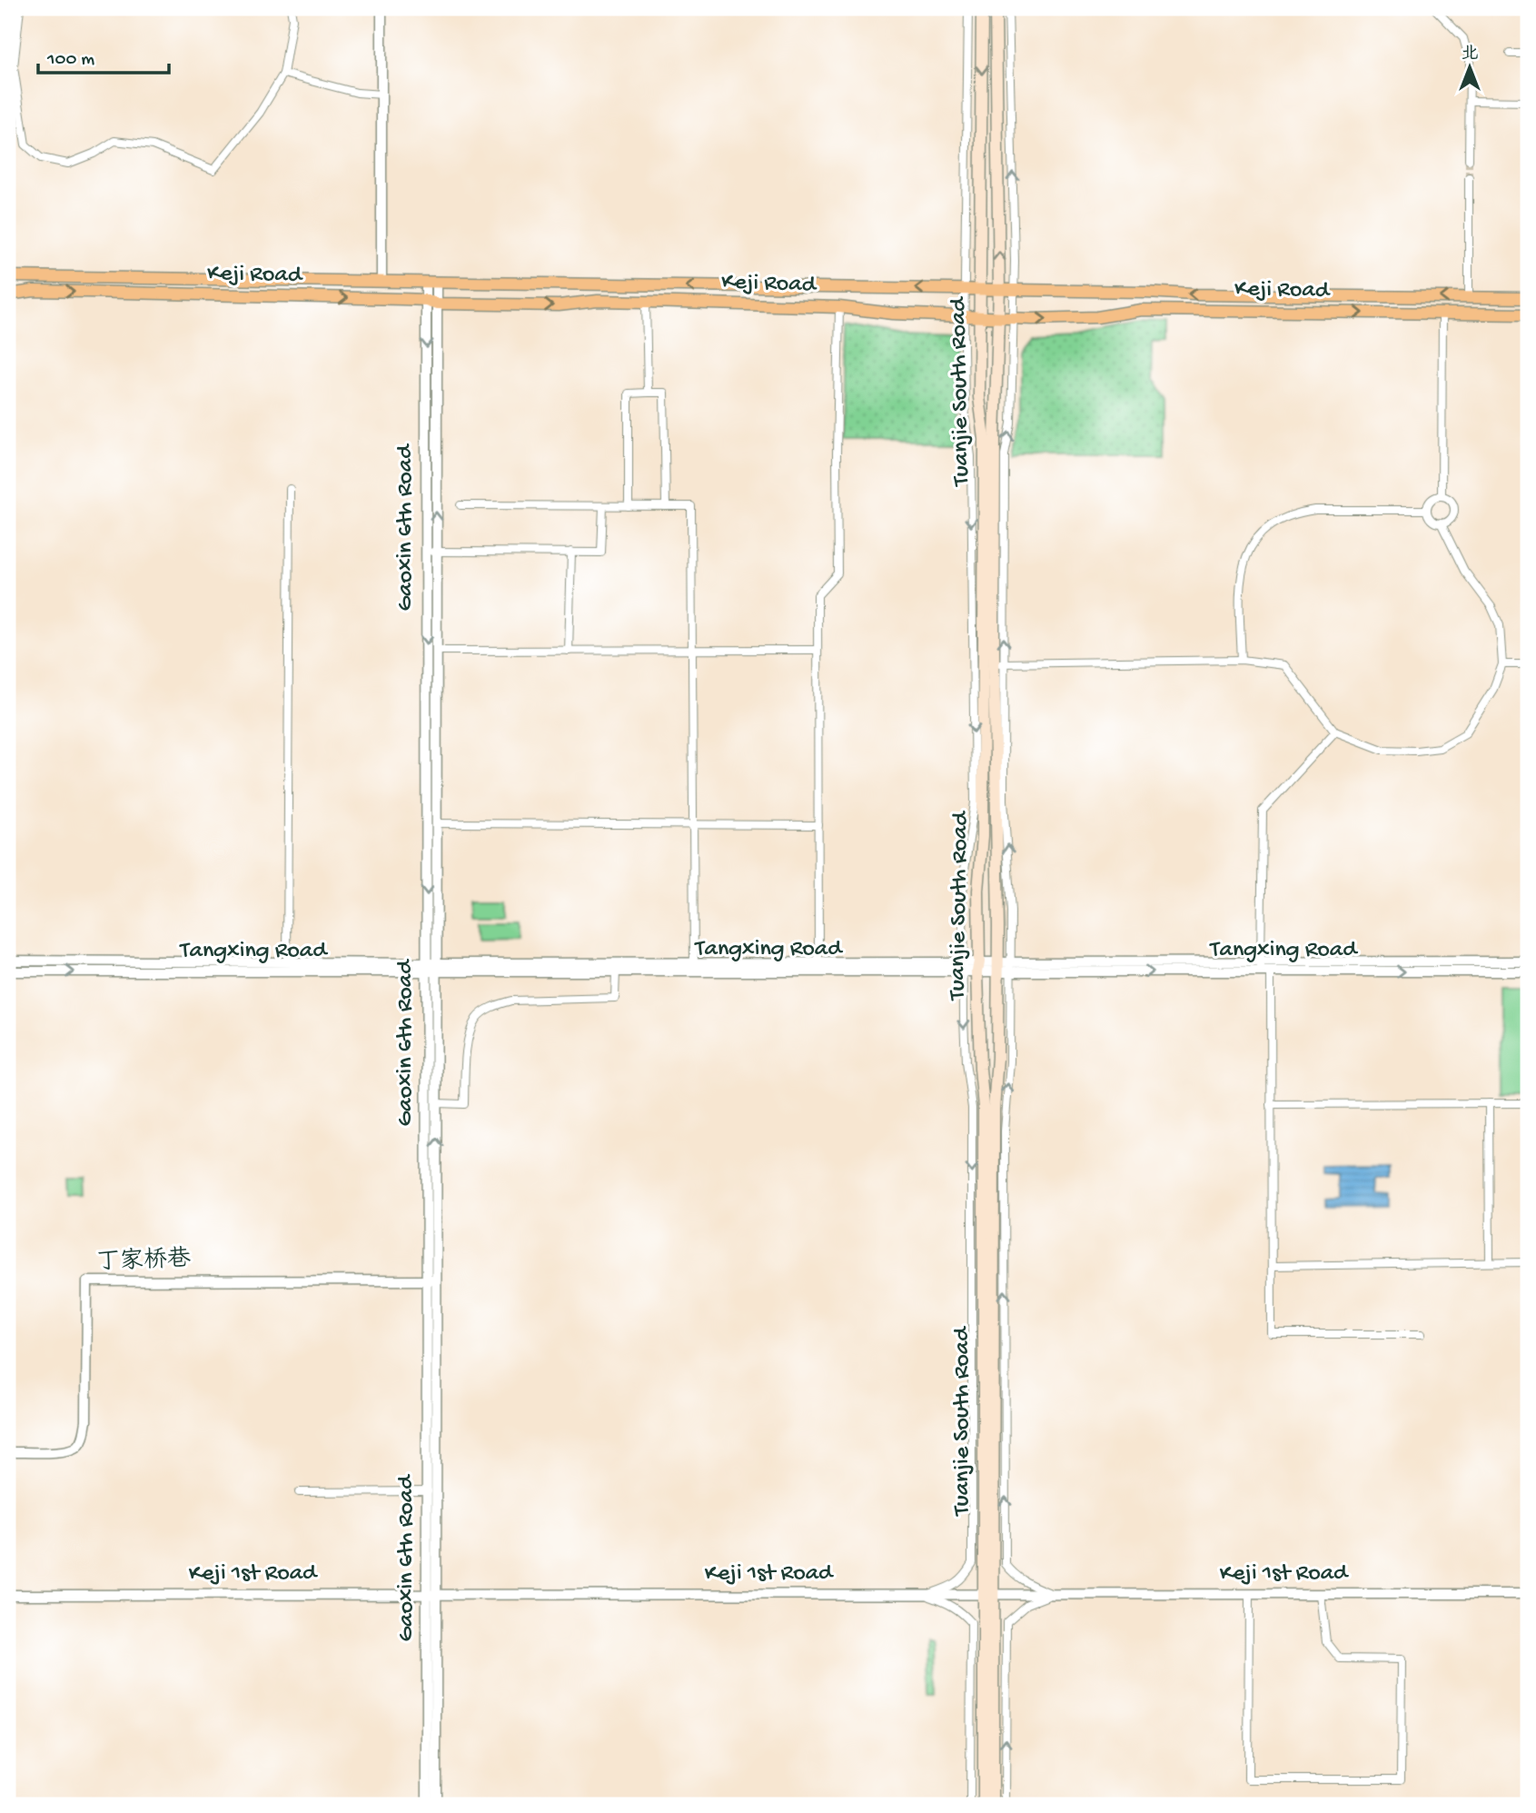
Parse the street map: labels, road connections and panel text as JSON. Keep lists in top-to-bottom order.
{
  "streets": {
    "main road": ["Keji Road", "Tuanjie South Road"],
    "street": [
      "Gaoxin 6th Road",
      "Tangxing Road",
      "丁家桥巷",
      "Keji 1st Road"
    ]
  },
  "crossings": [
    ["Keji Road", "Tuanjie South Road"],
    ["Keji Road", "Gaoxin 6th Road"],
    ["Tuanjie South Road", "Tangxing Road"],
    ["Tuanjie South Road", "Keji 1st Road"],
    ["Gaoxin 6th Road", "Tangxing Road"],
    ["Gaoxin 6th Road", "丁家桥巷"],
    ["Gaoxin 6th Road", "Keji 1st Road"]
  ],
  "scale_bar": "100 m",
  "north": "top"
}
